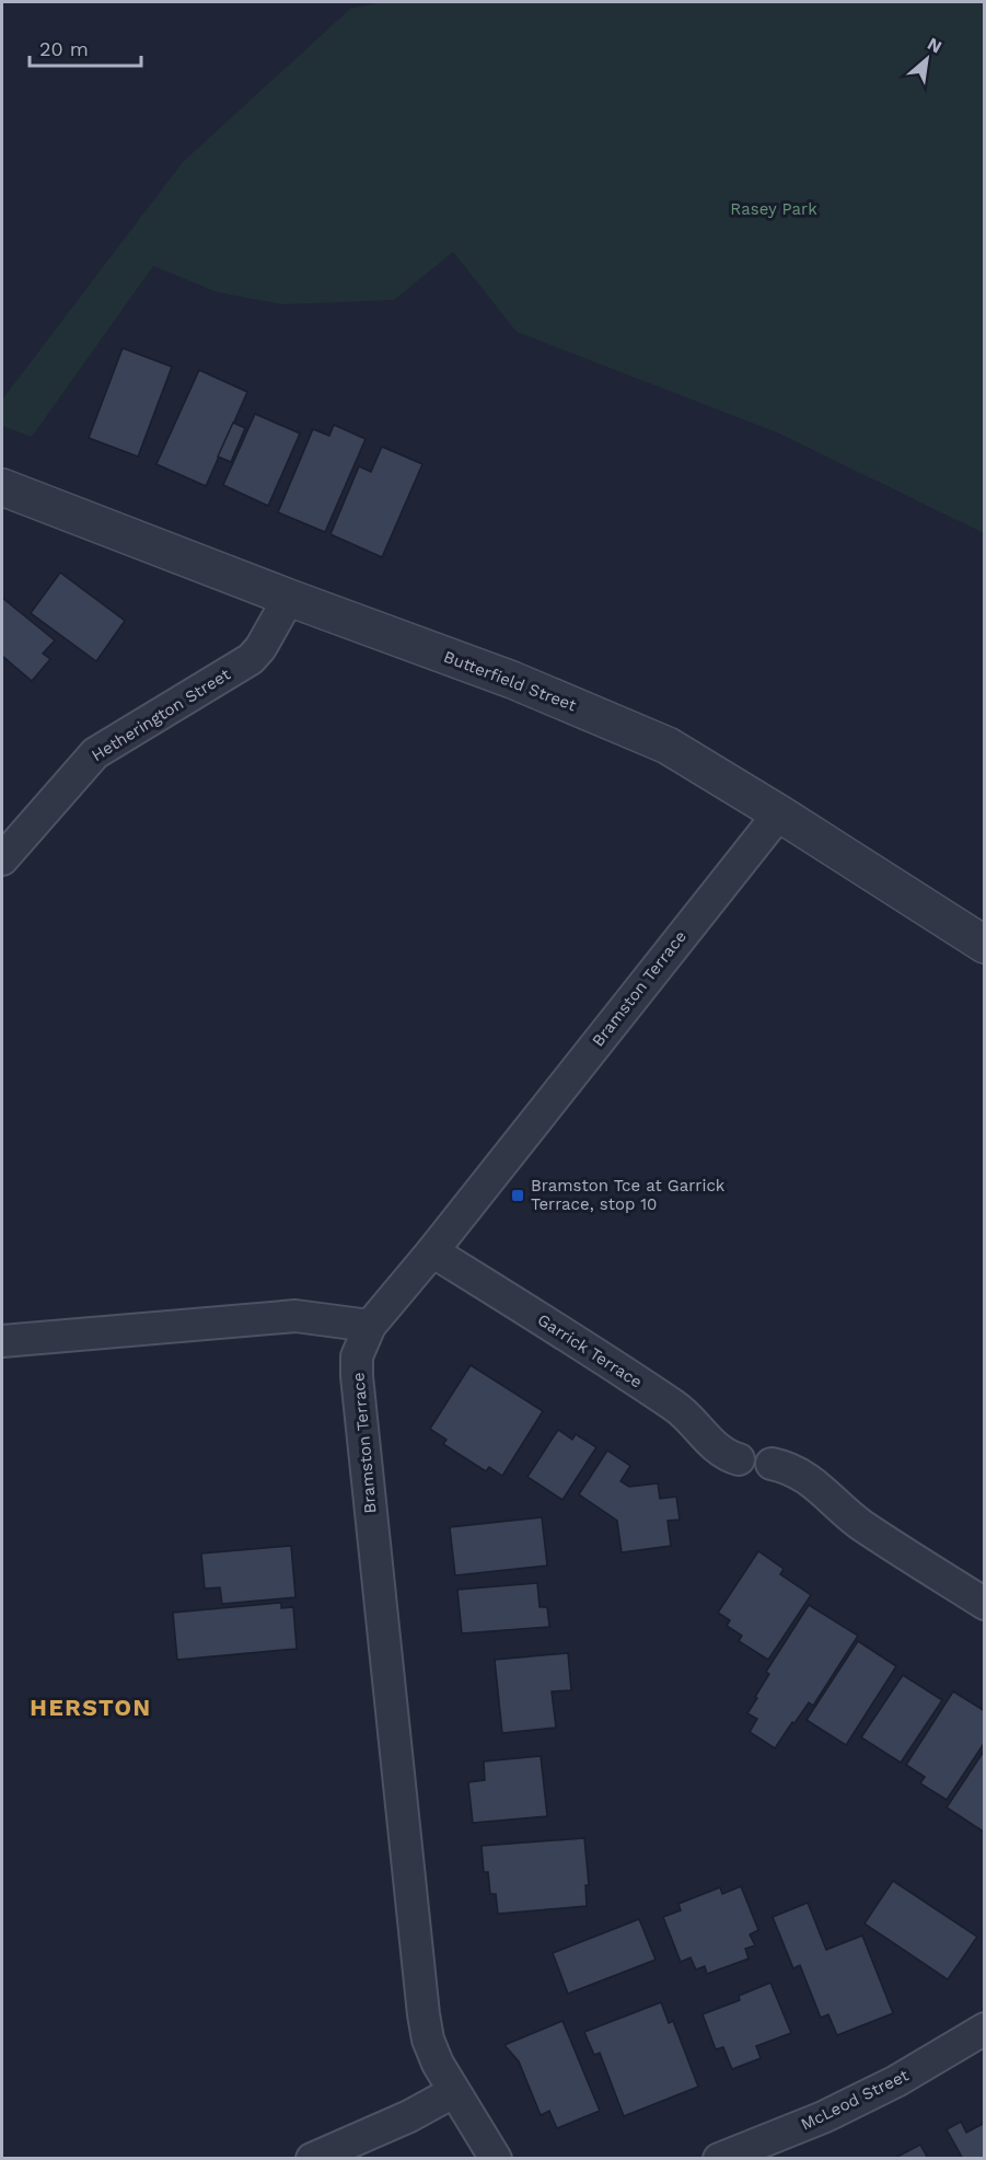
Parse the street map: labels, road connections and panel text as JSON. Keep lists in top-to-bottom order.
{
  "streets": {
    "street": [
      "Butterfield Street",
      "Hetherington Street",
      "Bramston Terrace",
      "Garrick Terrace",
      "McLeod Street"
    ]
  },
  "crossings": [
    ["Butterfield Street", "Hetherington Street"],
    ["Butterfield Street", "Bramston Terrace"],
    ["Bramston Terrace", "Garrick Terrace"]
  ],
  "districts": ["HERSTON"],
  "parks": ["Rasey Park"],
  "places": {
    "transit": ["Bramston Tce at Garrick Terrace, stop 10"]
  },
  "scale_bar": "20 m",
  "north": "top right"
}
